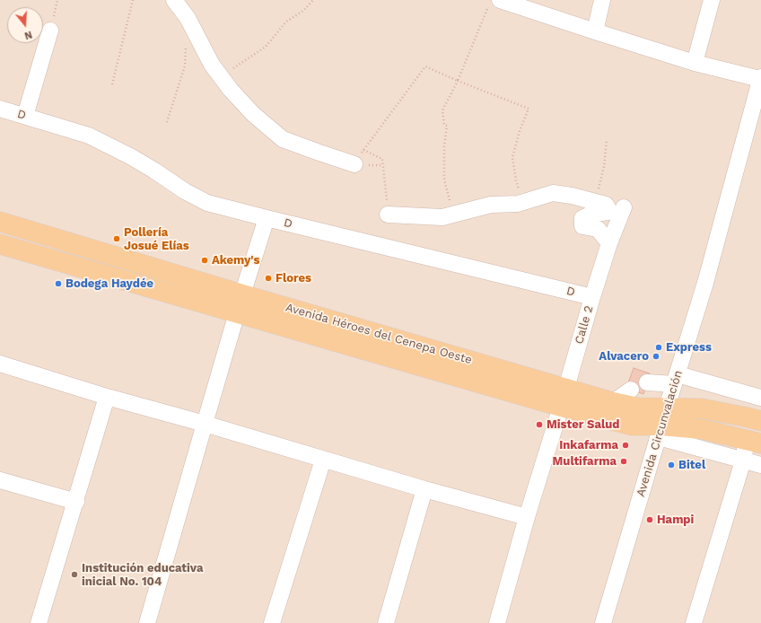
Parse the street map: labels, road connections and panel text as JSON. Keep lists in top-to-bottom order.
{
  "streets": {
    "main road": ["Avenida Héroes del Cenepa Oeste"],
    "street": ["D", "Calle 2", "Avenida Circunvalación"]
  },
  "crossings": [
    ["D", "Calle 2"],
    ["Calle 2", "Avenida Héroes del Cenepa Oeste"],
    ["Avenida Héroes del Cenepa Oeste", "Avenida Circunvalación"]
  ],
  "places": [
    "Pollería Josué Elías",
    "Akemy's",
    "Flores",
    "Bodega Haydée",
    "Express",
    "Alvacero",
    "Mister Salud",
    "Inkafarma",
    "Multifarma",
    "Bitel",
    "Hampi",
    "Institución educativa inicial No. 104"
  ],
  "north": "bottom"
}
